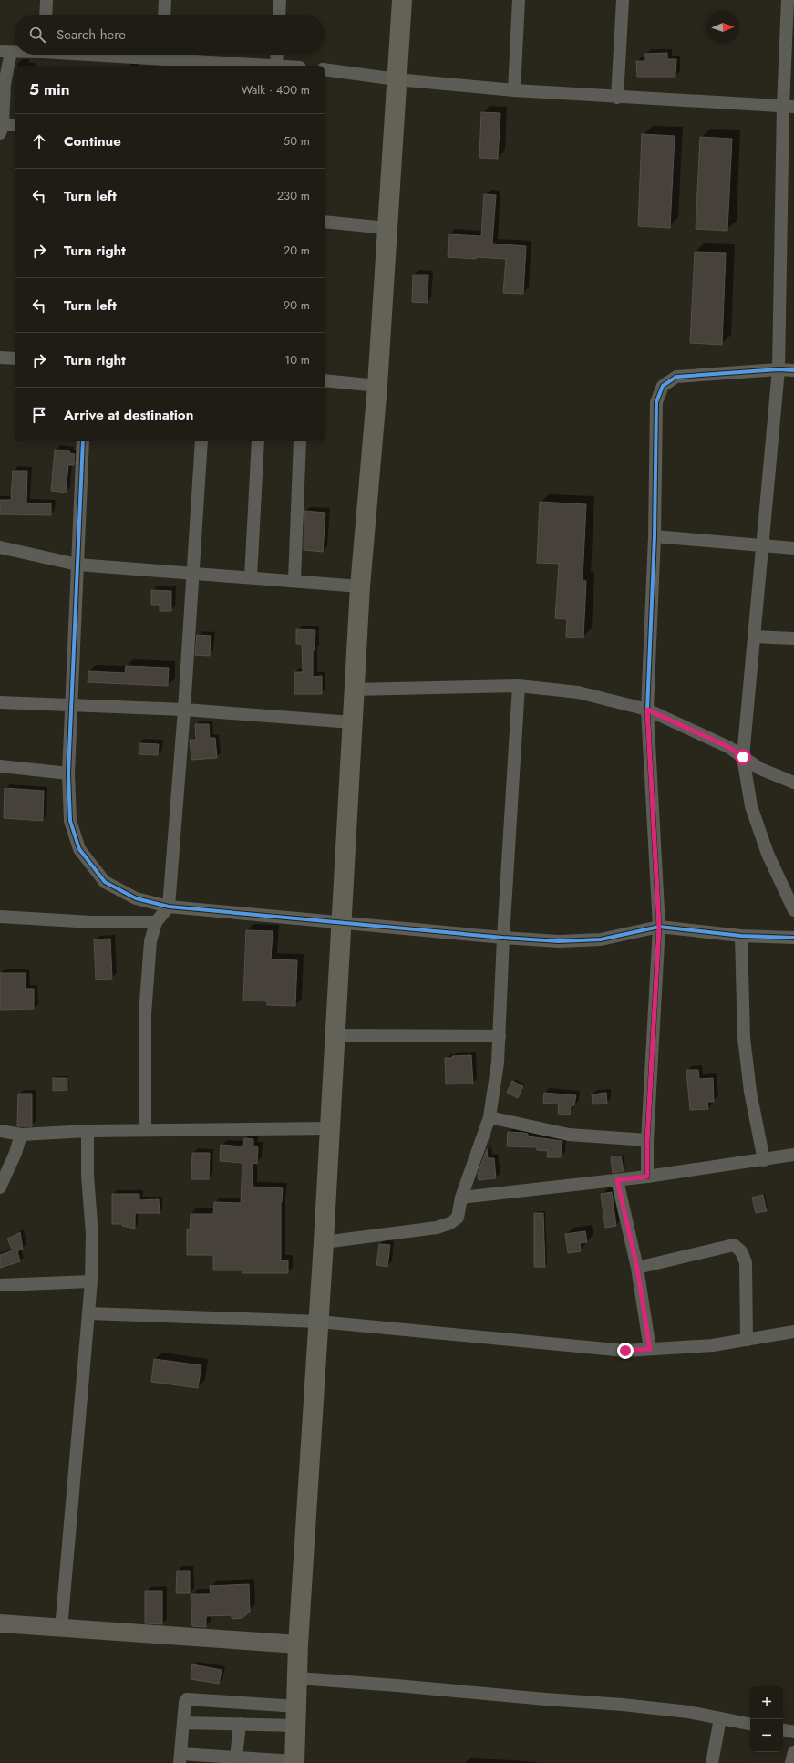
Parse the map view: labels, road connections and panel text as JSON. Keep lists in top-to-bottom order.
{
  "north": "right",
  "page": {
    "search": "Search here",
    "heading": ["5 min", "Walk · 400 m"],
    "list": [
      ["Continue", "50 m"],
      ["Turn left", "230 m"],
      ["Turn right", "20 m"],
      ["Turn left", "90 m"],
      ["Turn right", "10 m"],
      "Arrive at destination"
    ],
    "map_buttons": ["+", "−"]
  }
}
